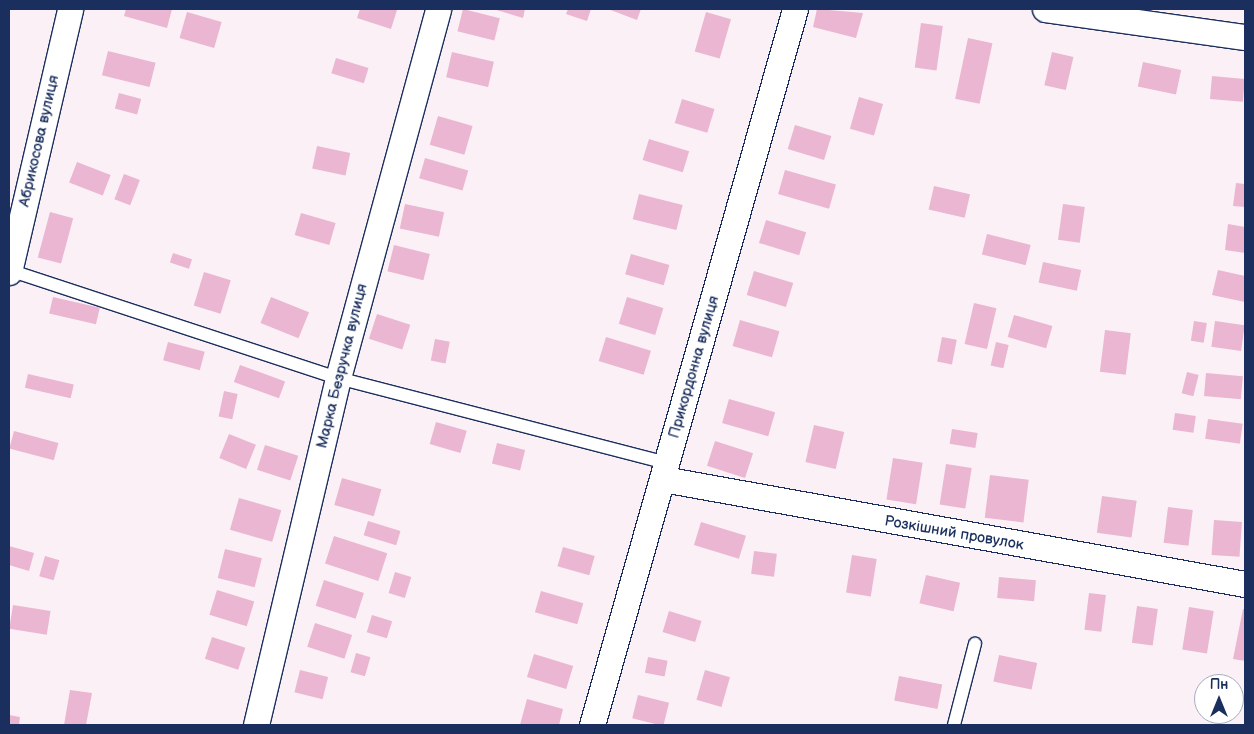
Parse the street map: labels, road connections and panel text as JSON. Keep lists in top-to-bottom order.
{
  "streets": {
    "street": [
      "Абрикосова вулиця",
      "Марка Безручка вулиця",
      "Прикордонна вулиця",
      "Розкішний провулок"
    ]
  },
  "crossings": [
    ["Прикордонна вулиця", "Розкішний провулок"]
  ],
  "north": "top"
}
